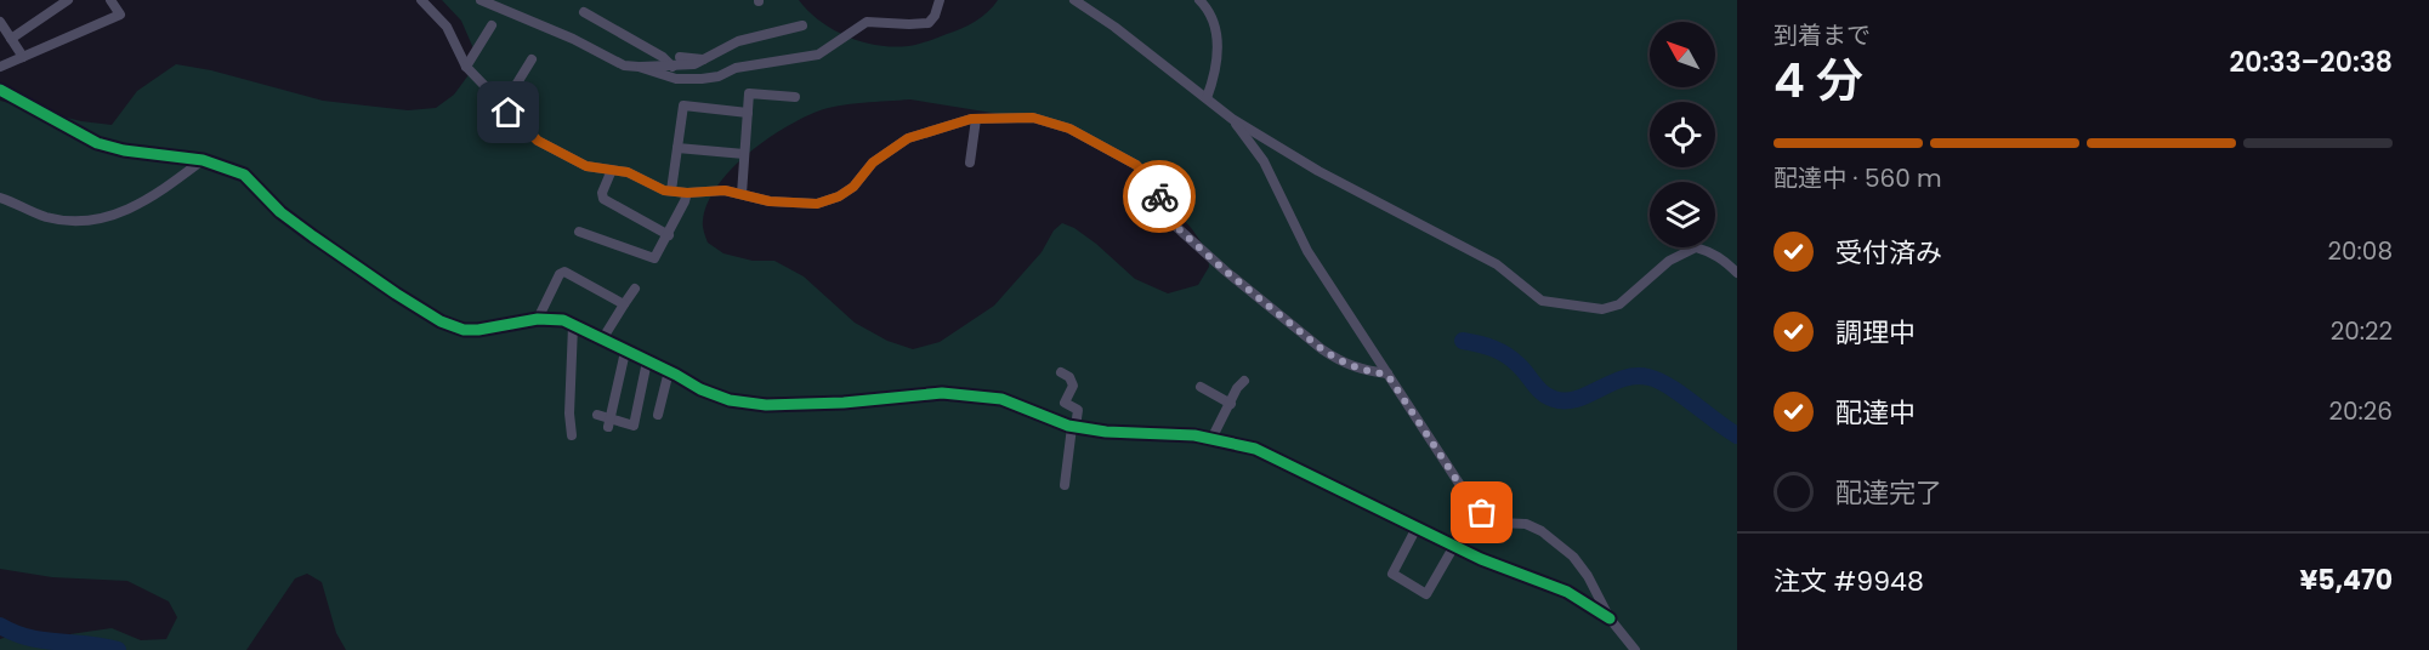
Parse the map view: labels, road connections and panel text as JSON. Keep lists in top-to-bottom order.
{
  "north": "top left",
  "page": {
    "heading": ["4 分", "到着まで", "20:33–20:38"],
    "panel": ["注文 #9948", "¥5,470"],
    "bar": "配達中 · 560 m",
    "list": [
      ["受付済み", "20:08"],
      ["調理中", "20:22"],
      ["配達中", "20:26"],
      "配達完了"
    ]
  }
}
